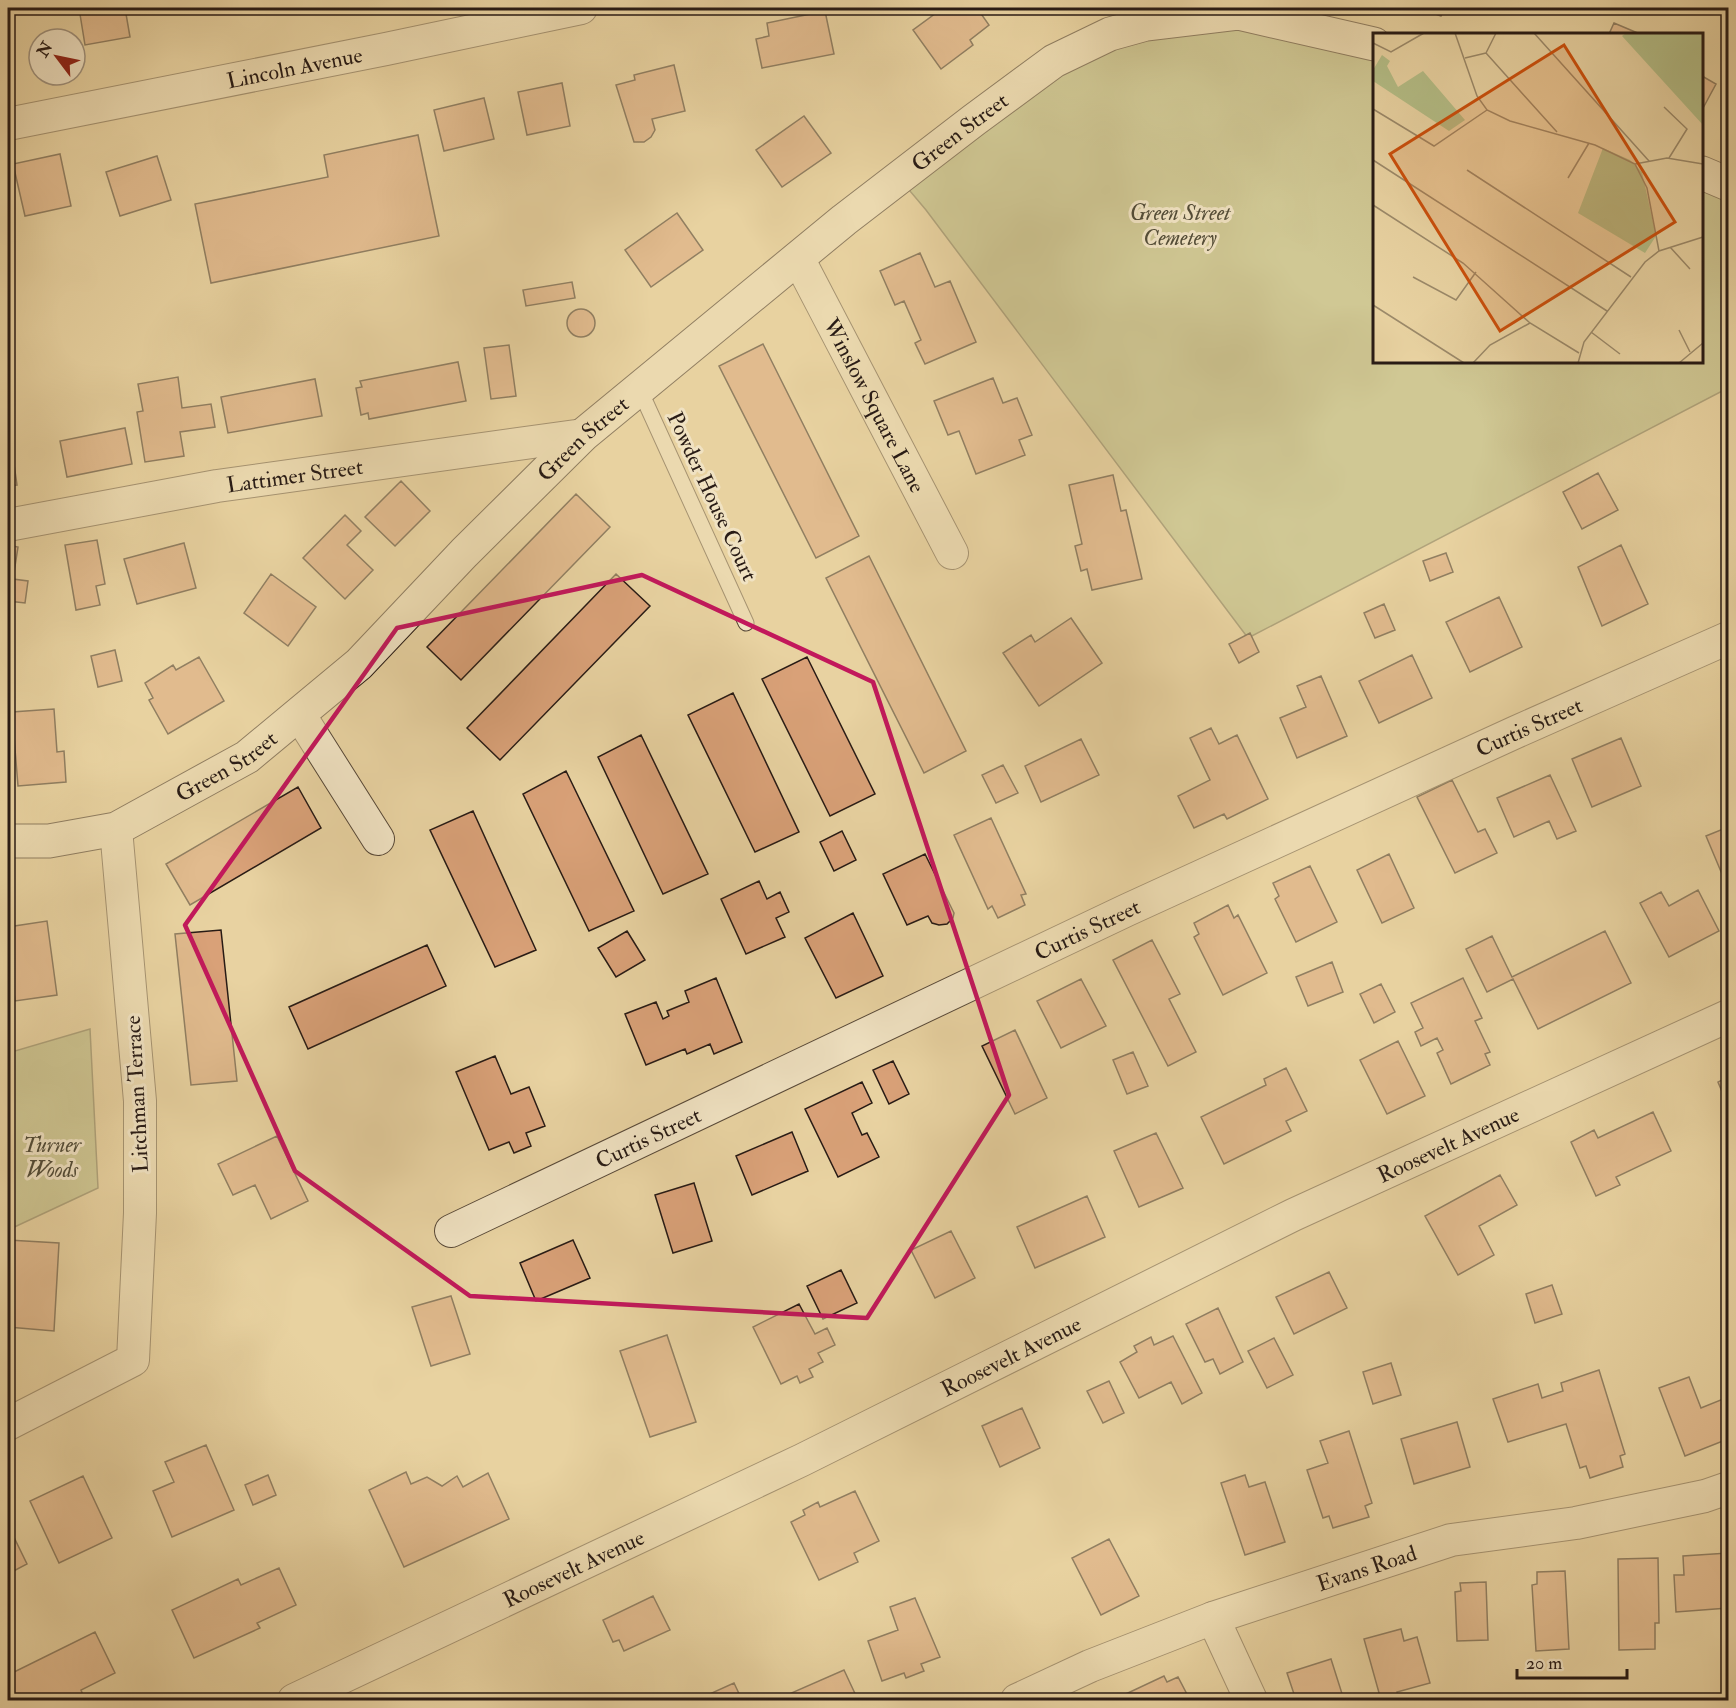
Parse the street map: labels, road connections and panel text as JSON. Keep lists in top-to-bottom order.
{
  "streets": {
    "main road": ["Green Street"],
    "street": [
      "Lincoln Avenue",
      "Winslow Square Lane",
      "Lattimer Street",
      "Curtis Street",
      "Litchman Terrace",
      "Roosevelt Avenue",
      "Evans Road"
    ],
    "lane": ["Powder House Court"]
  },
  "crossings": [
    ["Green Street", "Winslow Square Lane"],
    ["Green Street", "Lattimer Street"],
    ["Green Street", "Powder House Court"],
    ["Green Street", "Litchman Terrace"]
  ],
  "parks": ["Green Street Cemetery", "Turner Woods"],
  "scale_bar": "20 m",
  "north": "top left"
}
